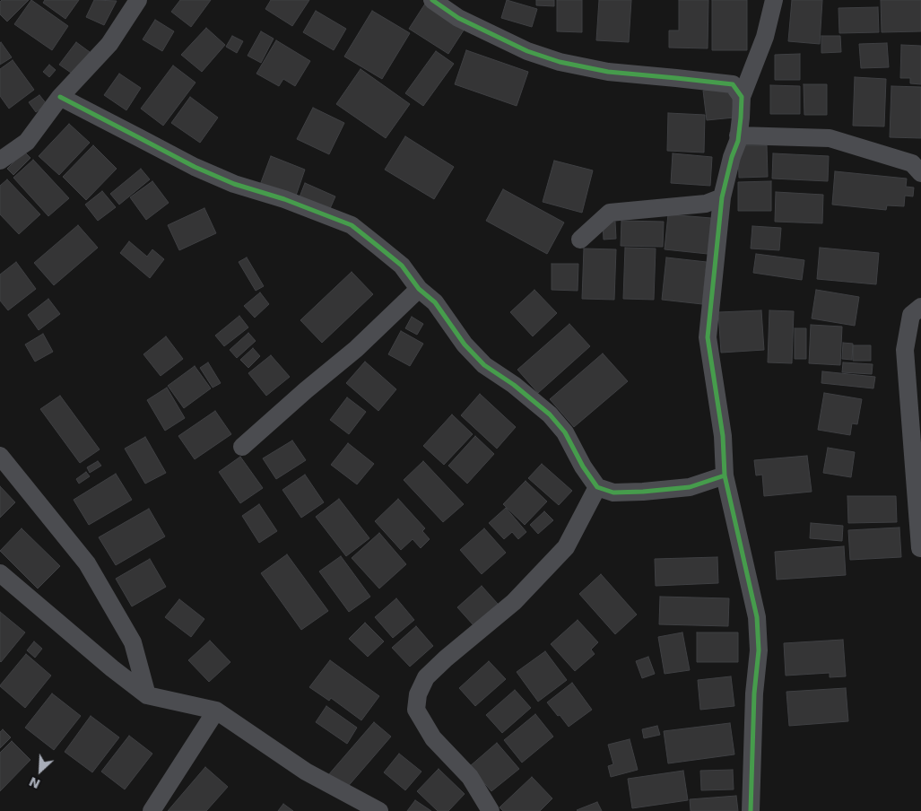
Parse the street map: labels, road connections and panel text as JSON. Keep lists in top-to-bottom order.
{
  "north": "bottom left"
}
